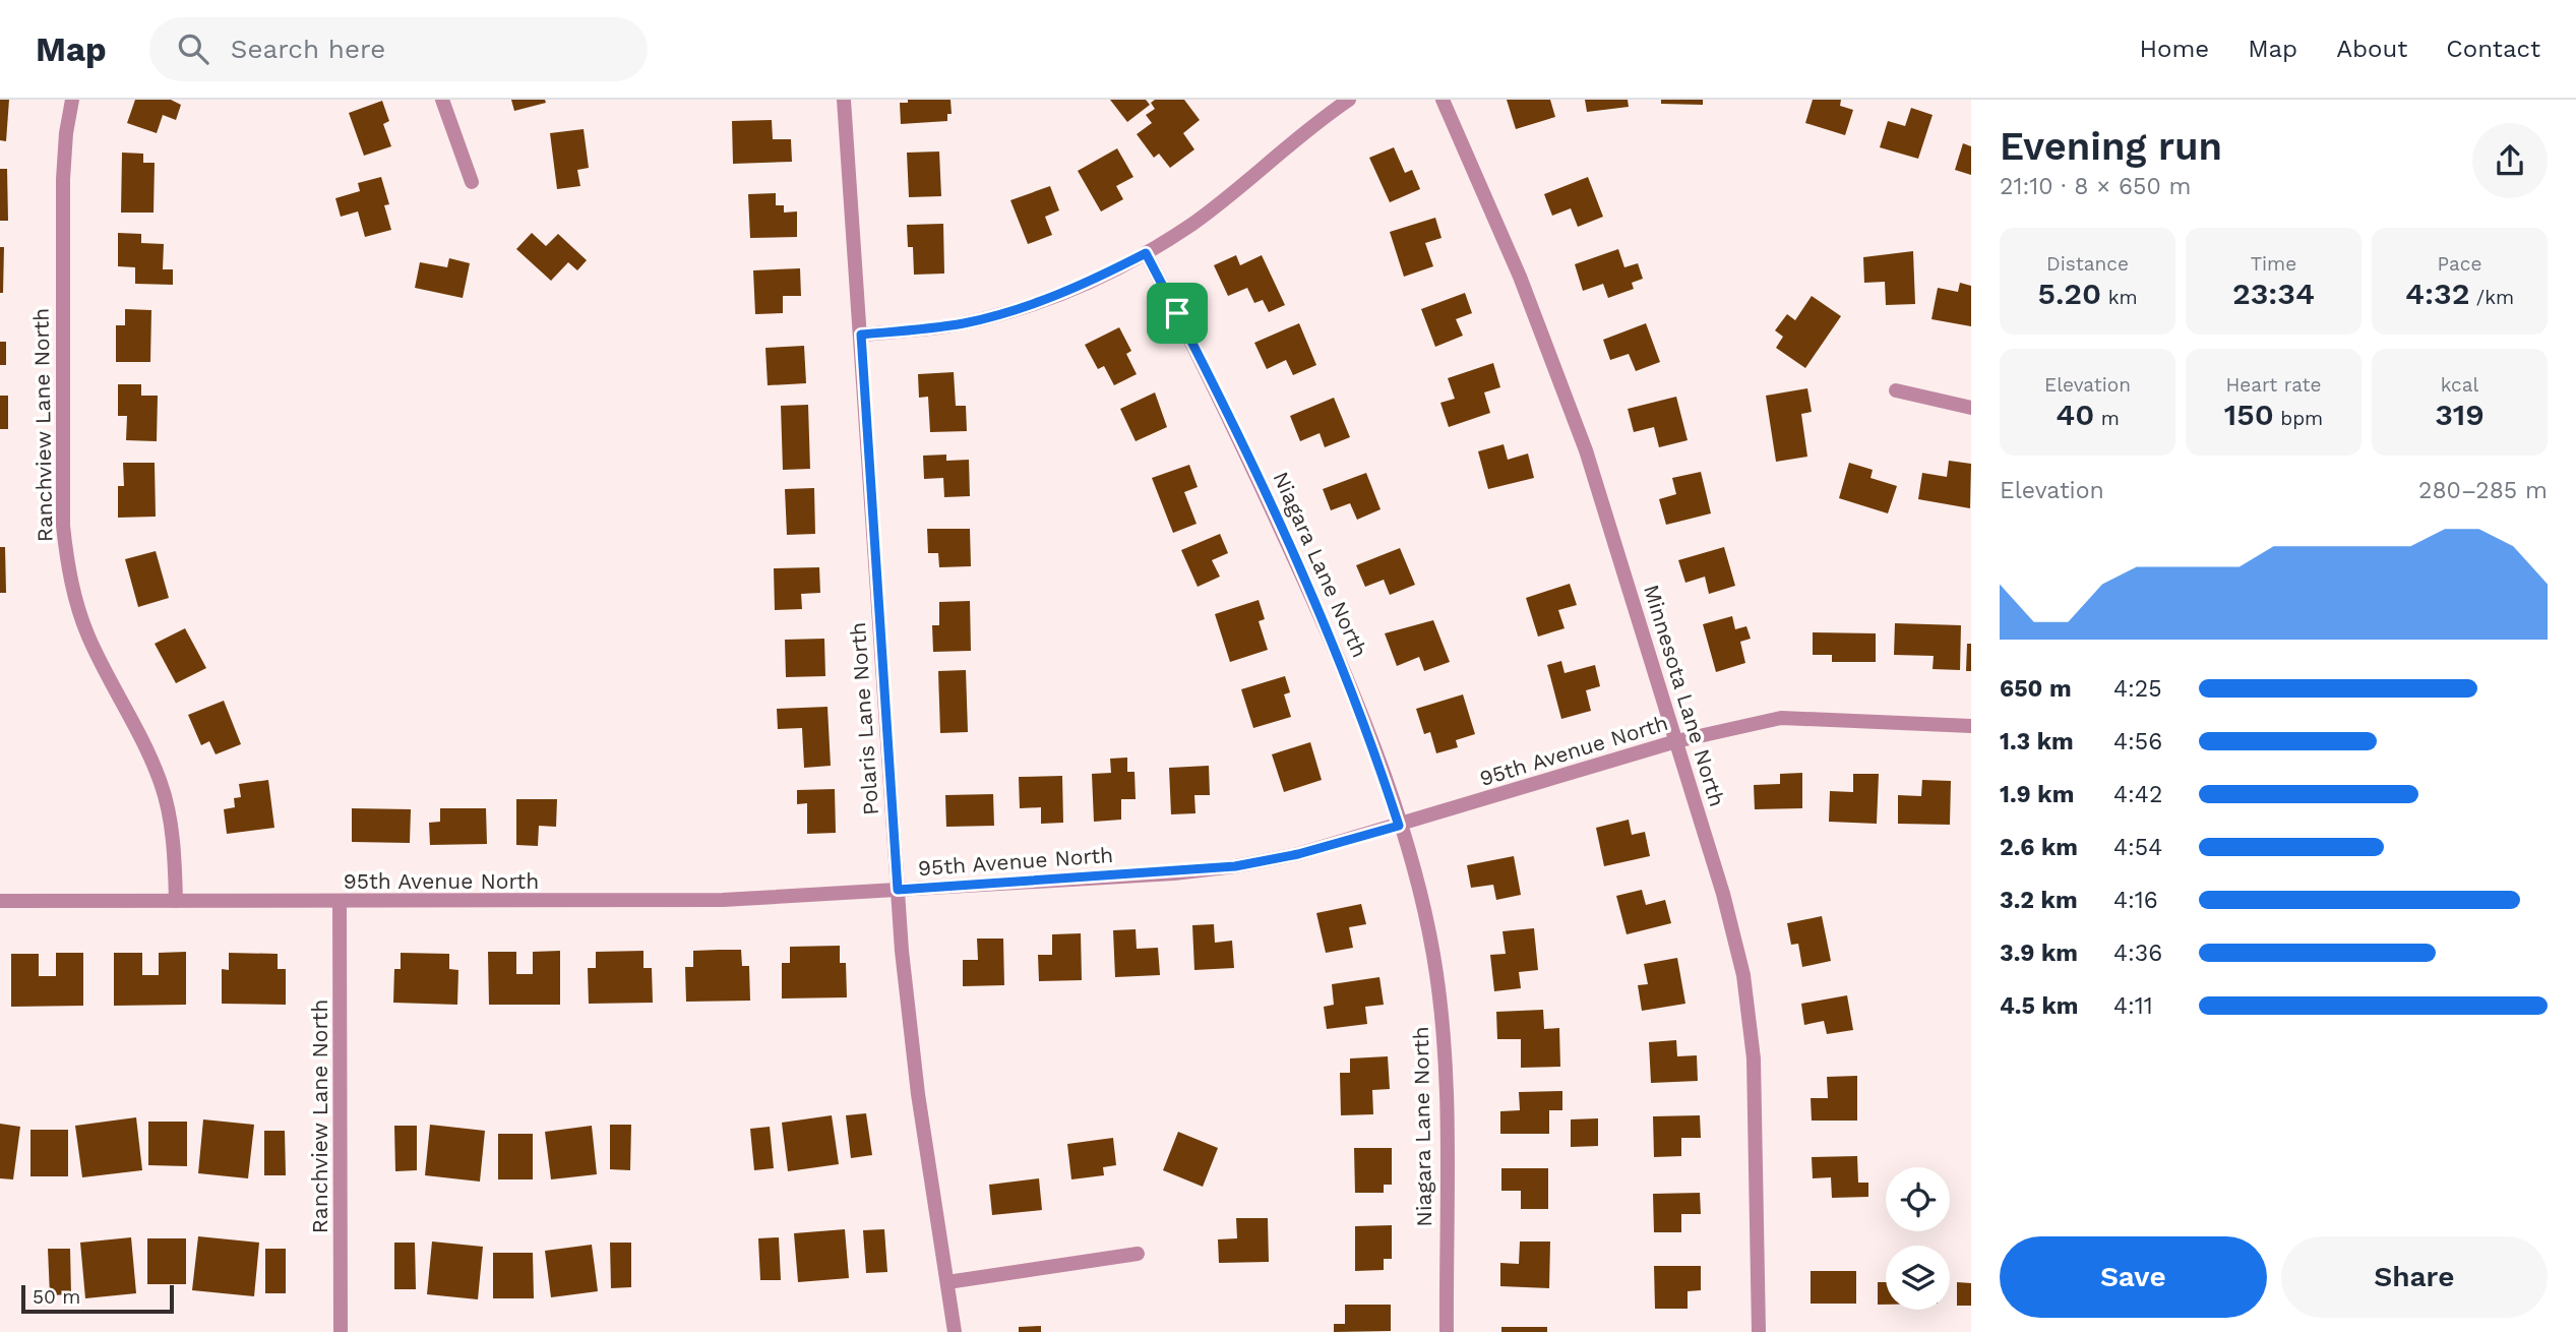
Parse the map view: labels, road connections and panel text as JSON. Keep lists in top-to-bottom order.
{
  "streets": {
    "street": [
      "Ranchview Lane North",
      "Niagara Lane North",
      "Minnesota Lane North",
      "Polaris Lane North",
      "95th Avenue North"
    ]
  },
  "crossings": [
    ["Ranchview Lane North", "95th Avenue North"],
    ["Niagara Lane North", "95th Avenue North"],
    ["Minnesota Lane North", "95th Avenue North"],
    ["Polaris Lane North", "95th Avenue North"]
  ],
  "scale_bar": "50 m",
  "page": {
    "header": "Map",
    "search": "Search here",
    "nav": [
      "Home",
      "Map",
      "About",
      "Contact"
    ],
    "heading": ["Evening run", "21:10 · 8 × 650 m"],
    "stats": [
      ["Distance", "5.20 km"],
      ["Time", "23:34"],
      ["Pace", "4:32 /km"],
      ["Elevation", "40 m"],
      ["Heart rate", "150 bpm"],
      ["kcal", "319"]
    ],
    "chart": ["Elevation", "280–285 m"],
    "list": [
      {
        "name": "650 m",
        "note": "4:25"
      },
      {
        "name": "1.3 km",
        "note": "4:56"
      },
      {
        "name": "1.9 km",
        "note": "4:42"
      },
      {
        "name": "2.6 km",
        "note": "4:54"
      },
      {
        "name": "3.2 km",
        "note": "4:16"
      },
      {
        "name": "3.9 km",
        "note": "4:36"
      },
      {
        "name": "4.5 km",
        "note": "4:11"
      }
    ],
    "buttons": ["Save", "Share"],
    "scale": "50 m"
  }
}
